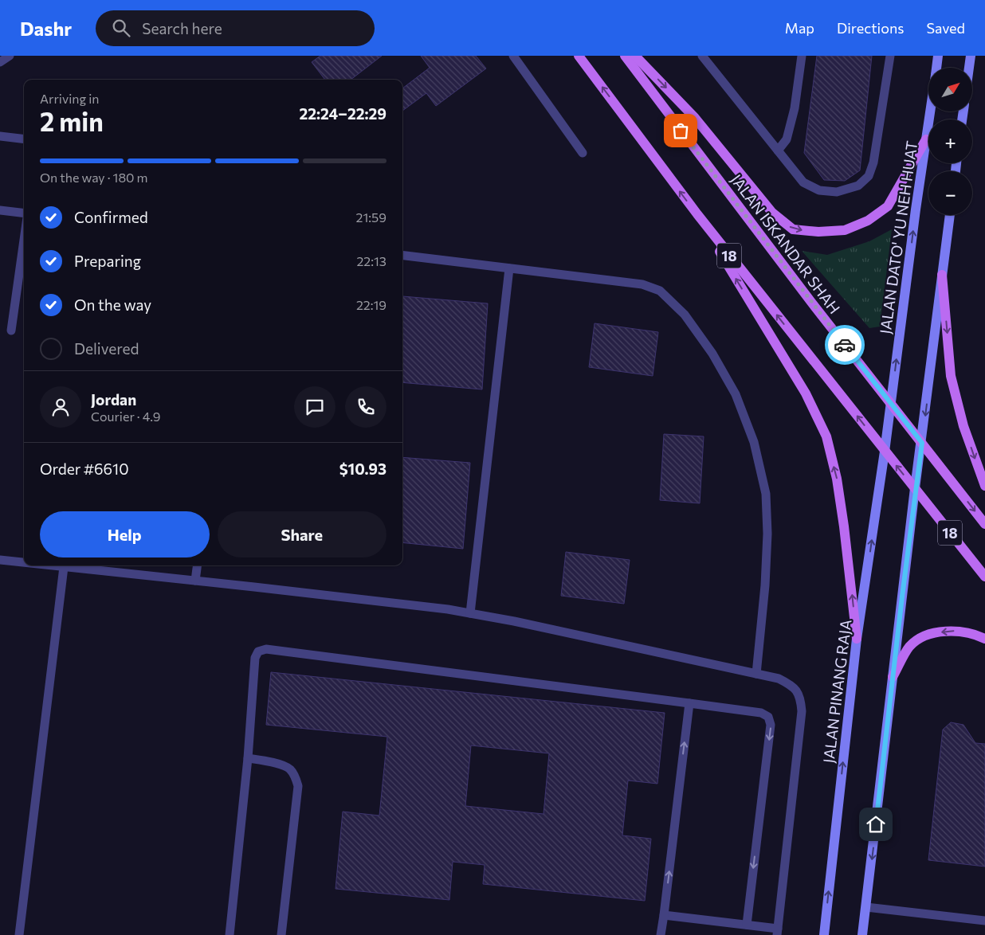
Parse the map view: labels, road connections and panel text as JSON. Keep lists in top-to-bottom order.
{
  "streets": {
    "main road": [
      "JALAN DATO' YU NEH HUAT",
      "JALAN ISKANDAR SHAH",
      "18",
      "JALAN PINANG RAJA"
    ]
  },
  "crossings": [
    ["JALAN DATO' YU NEH HUAT", "JALAN ISKANDAR SHAH"],
    ["JALAN DATO' YU NEH HUAT", "18"],
    ["JALAN DATO' YU NEH HUAT", "JALAN PINANG RAJA"],
    ["18", "JALAN PINANG RAJA"]
  ],
  "north": "top right",
  "page": {
    "header": "Dashr",
    "search": "Search here",
    "nav": ["Map", "Directions", "Saved"],
    "map_buttons": ["+", "−"],
    "heading": ["2 min", "Arriving in", "22:24–22:29"],
    "panel": [
      "Jordan",
      "Courier · 4.9",
      "Order #6610",
      "$10.93"
    ],
    "bar": "On the way · 180 m",
    "list": [
      ["Confirmed", "21:59"],
      ["Preparing", "22:13"],
      ["On the way", "22:19"],
      "Delivered"
    ],
    "buttons": ["Help", "Share"]
  }
}
